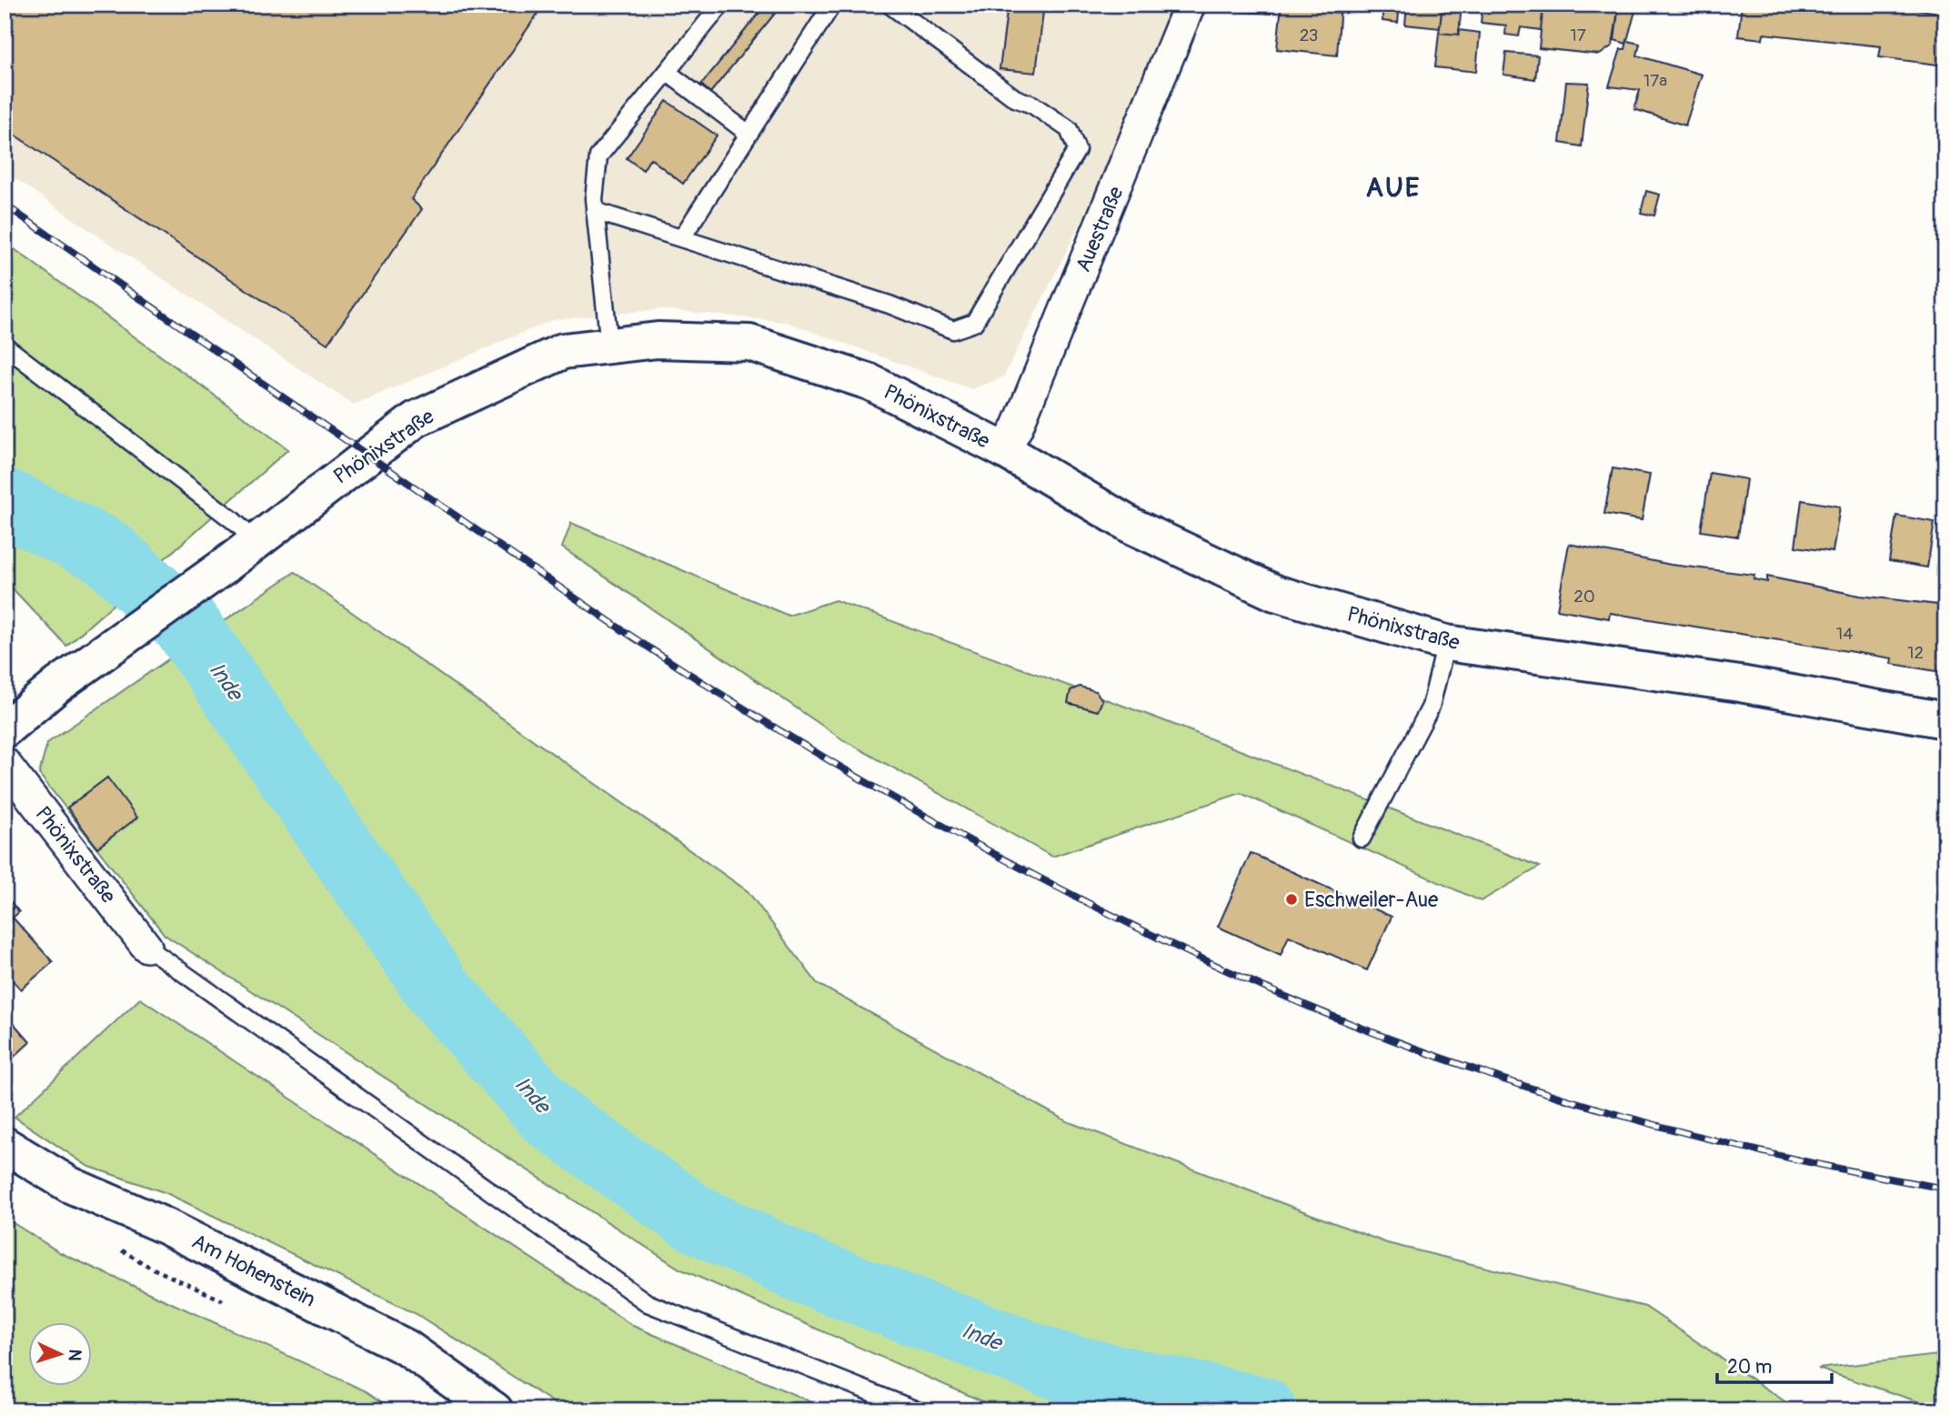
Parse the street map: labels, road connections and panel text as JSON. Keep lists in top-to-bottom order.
{
  "streets": {
    "main road": ["Phönixstraße", "Am Hohenstein"],
    "street": ["Auestraße"]
  },
  "crossings": [
    ["Auestraße", "Phönixstraße"]
  ],
  "districts": ["AUE"],
  "water": ["Inde"],
  "places": ["Eschweiler-Aue"],
  "house_numbers": [
    "23",
    "17",
    "17a",
    "20",
    "14",
    "12"
  ],
  "scale_bar": "20 m",
  "north": "right"
}
